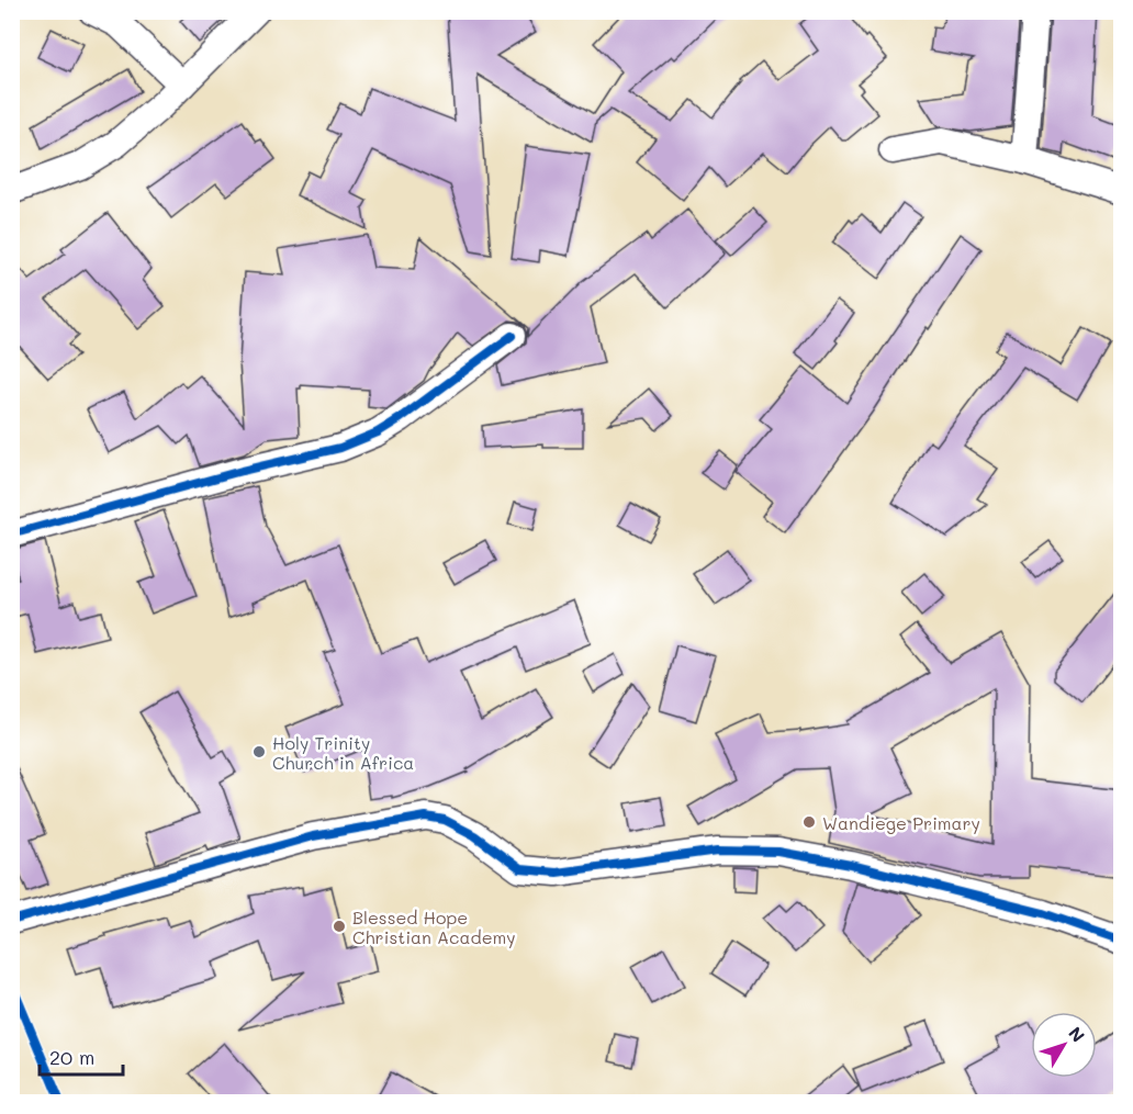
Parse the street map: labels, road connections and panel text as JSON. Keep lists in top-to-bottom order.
{
  "places": ["Holy Trinity Church in Africa", "Wandiege Primary", "Blessed Hope Christian Academy"],
  "scale_bar": "20 m",
  "north": "top right"
}
